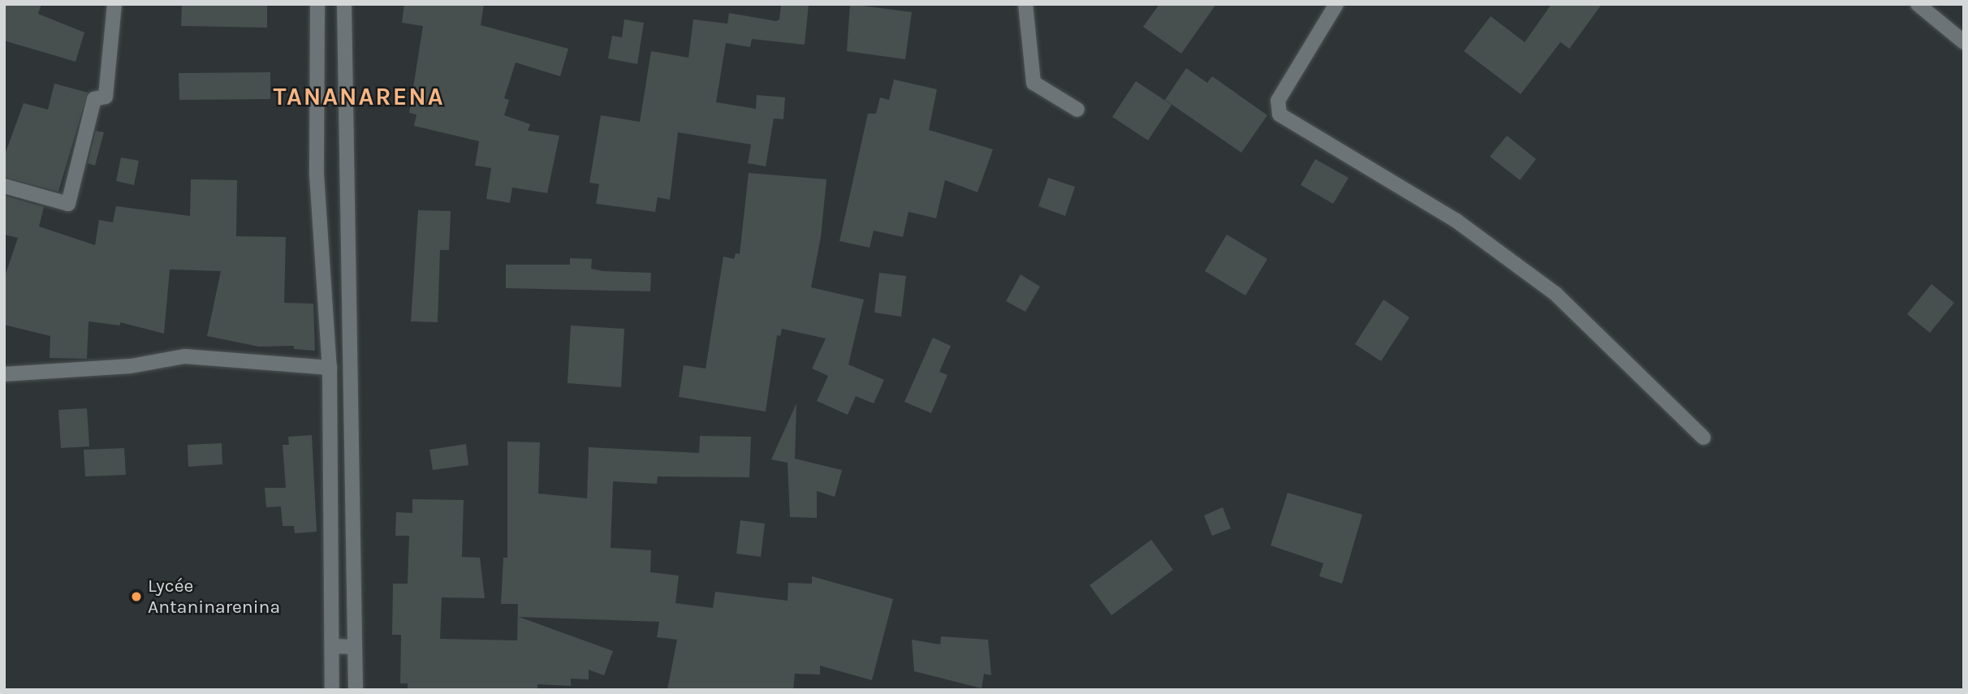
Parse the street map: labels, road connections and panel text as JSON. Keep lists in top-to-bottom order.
{
  "districts": ["TANANARENA"],
  "places": ["Lycée Antaninarenina"]
}
